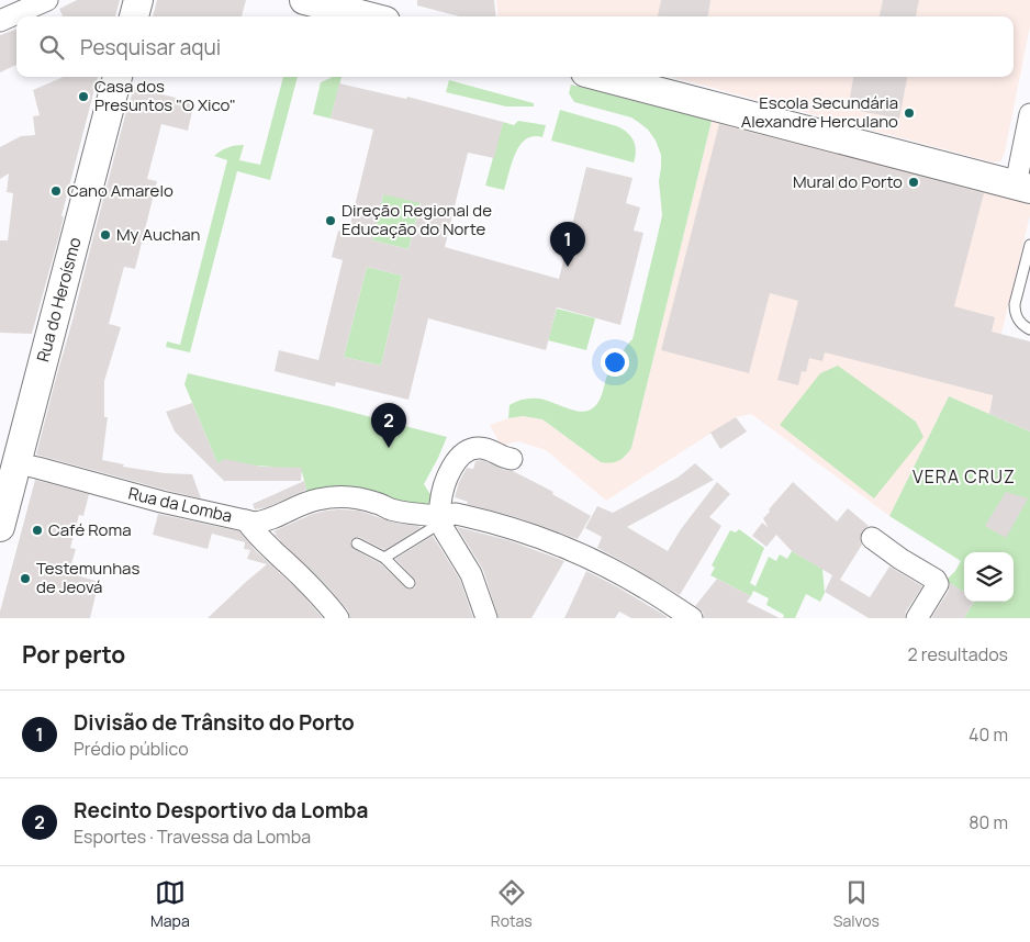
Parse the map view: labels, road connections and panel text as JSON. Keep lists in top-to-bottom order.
{
  "streets": {
    "street": ["Rua do Heroísmo", "Rua da Lomba"]
  },
  "crossings": [
    ["Rua do Heroísmo", "Rua da Lomba"]
  ],
  "districts": ["VERA CRUZ"],
  "places": [
    "Casa dos Presuntos \"O Xico\"",
    "Escola Secundária Alexandre Herculano",
    "Mural do Porto",
    "Cano Amarelo",
    "Direção Regional de Educação do Norte",
    "My Auchan",
    "Café Roma",
    "Testemunhas de Jeová"
  ],
  "page": {
    "search": "Pesquisar aqui",
    "pins": ["1", "2"],
    "heading": ["Por perto", "2 resultados"],
    "list": [
      {
        "mark": "1",
        "name": "Divisão de Trânsito do Porto",
        "note": "Prédio público",
        "value": "40 m"
      },
      {
        "mark": "2",
        "name": "Recinto Desportivo da Lomba",
        "note": "Esportes · Travessa da Lomba",
        "value": "80 m"
      }
    ],
    "nav": ["Mapa", "Rotas", "Salvos"]
  }
}
